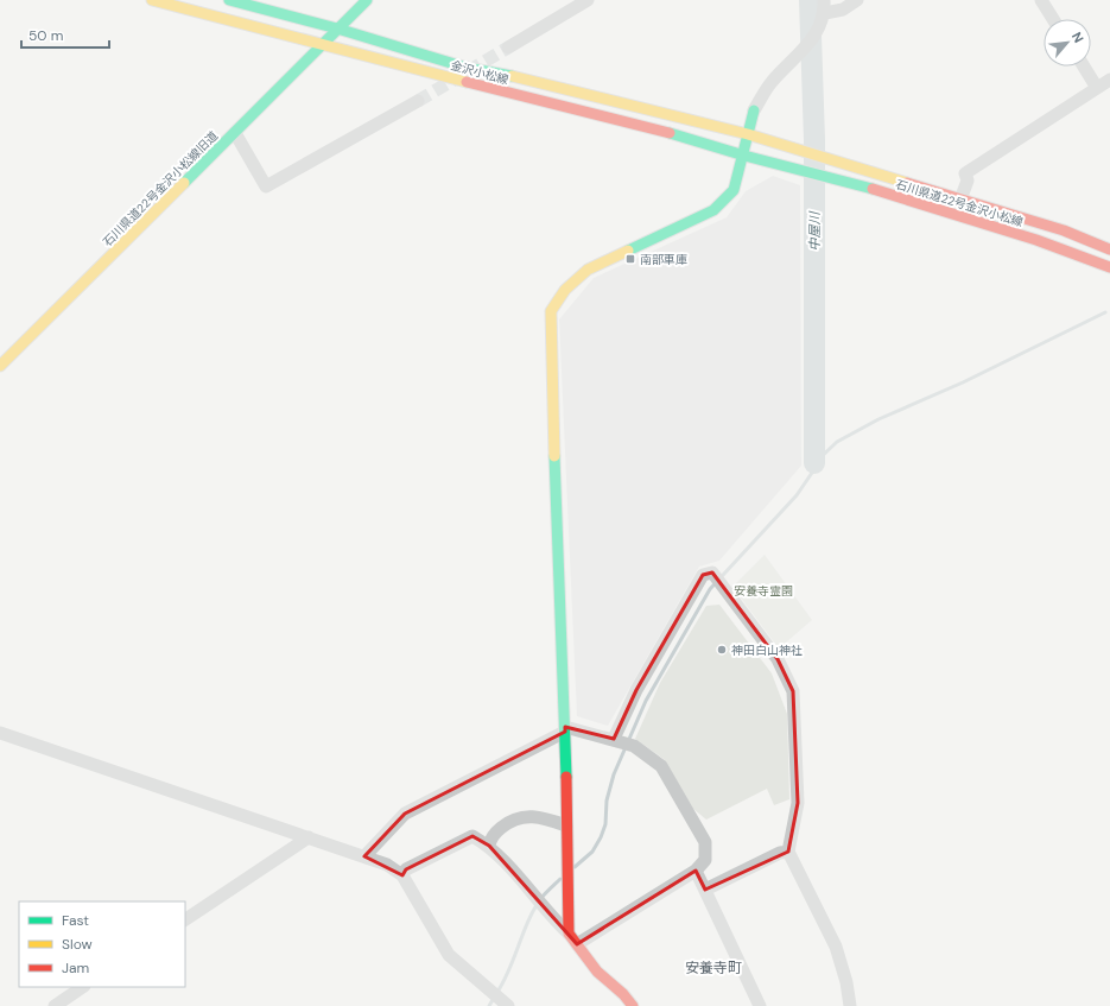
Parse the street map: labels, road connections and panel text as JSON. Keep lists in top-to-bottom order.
{
  "streets": {
    "main road": ["金沢小松線", "石川県道22号金沢小松線旧道", "石川県道22号金沢小松線"]
  },
  "crossings": [
    ["金沢小松線", "石川県道22号金沢小松線旧道"],
    ["金沢小松線", "石川県道22号金沢小松線"]
  ],
  "districts": ["安養寺町"],
  "water": ["中屋川"],
  "parks": ["安養寺霊園"],
  "places": {
    "transit": ["南部車庫"],
    "other": ["神田白山神社"]
  },
  "legend": ["Fast", "Slow", "Jam"],
  "scale_bar": "50 m",
  "north": "top right"
}
